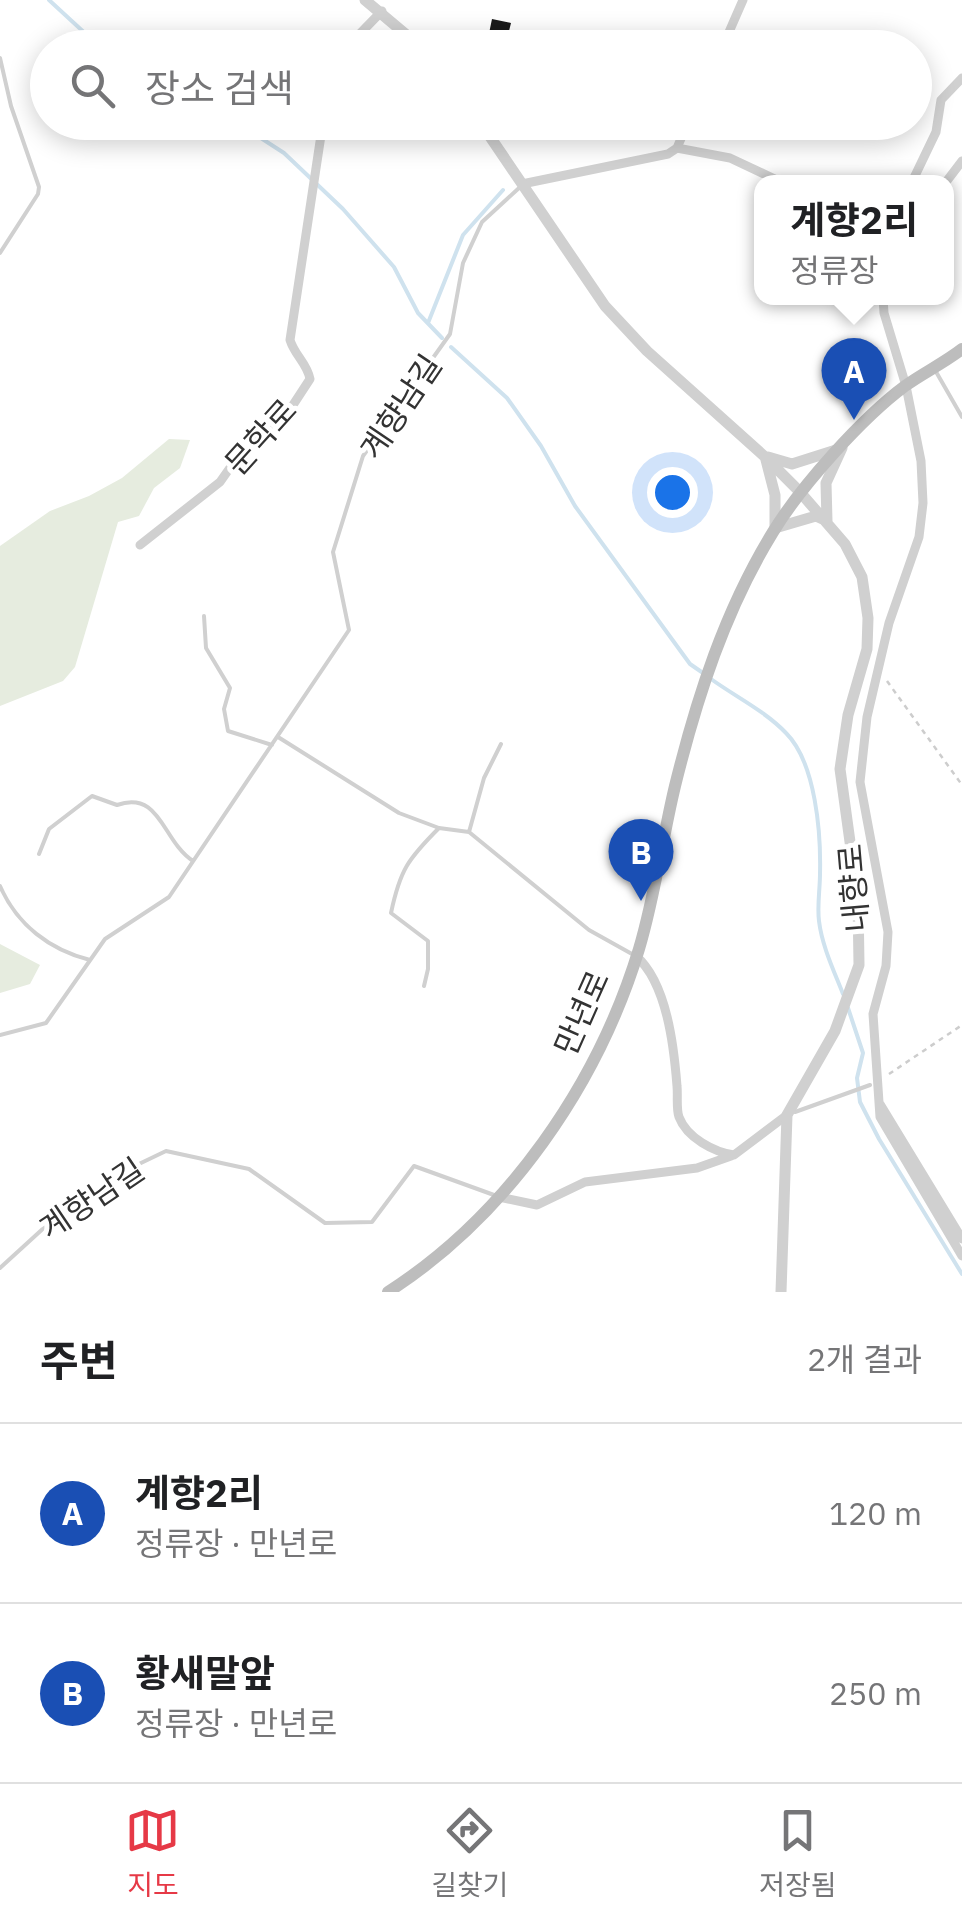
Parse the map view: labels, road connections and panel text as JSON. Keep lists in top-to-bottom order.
{
  "streets": {
    "main road": ["만년로"],
    "street": ["문학로", "내향로"],
    "lane": ["계향남길"]
  },
  "crossings": [
    ["계향남길", "만년로"]
  ],
  "page": {
    "search": "장소 검색",
    "popup": ["계향2리", "정류장"],
    "pins": ["A", "B"],
    "heading": ["주변", "2개 결과"],
    "list": [
      {
        "mark": "A",
        "name": "계향2리",
        "note": "정류장 · 만년로",
        "value": "120 m"
      },
      {
        "mark": "B",
        "name": "황새말앞",
        "note": "정류장 · 만년로",
        "value": "250 m"
      }
    ],
    "nav": ["지도", "길찾기", "저장됨"]
  }
}
